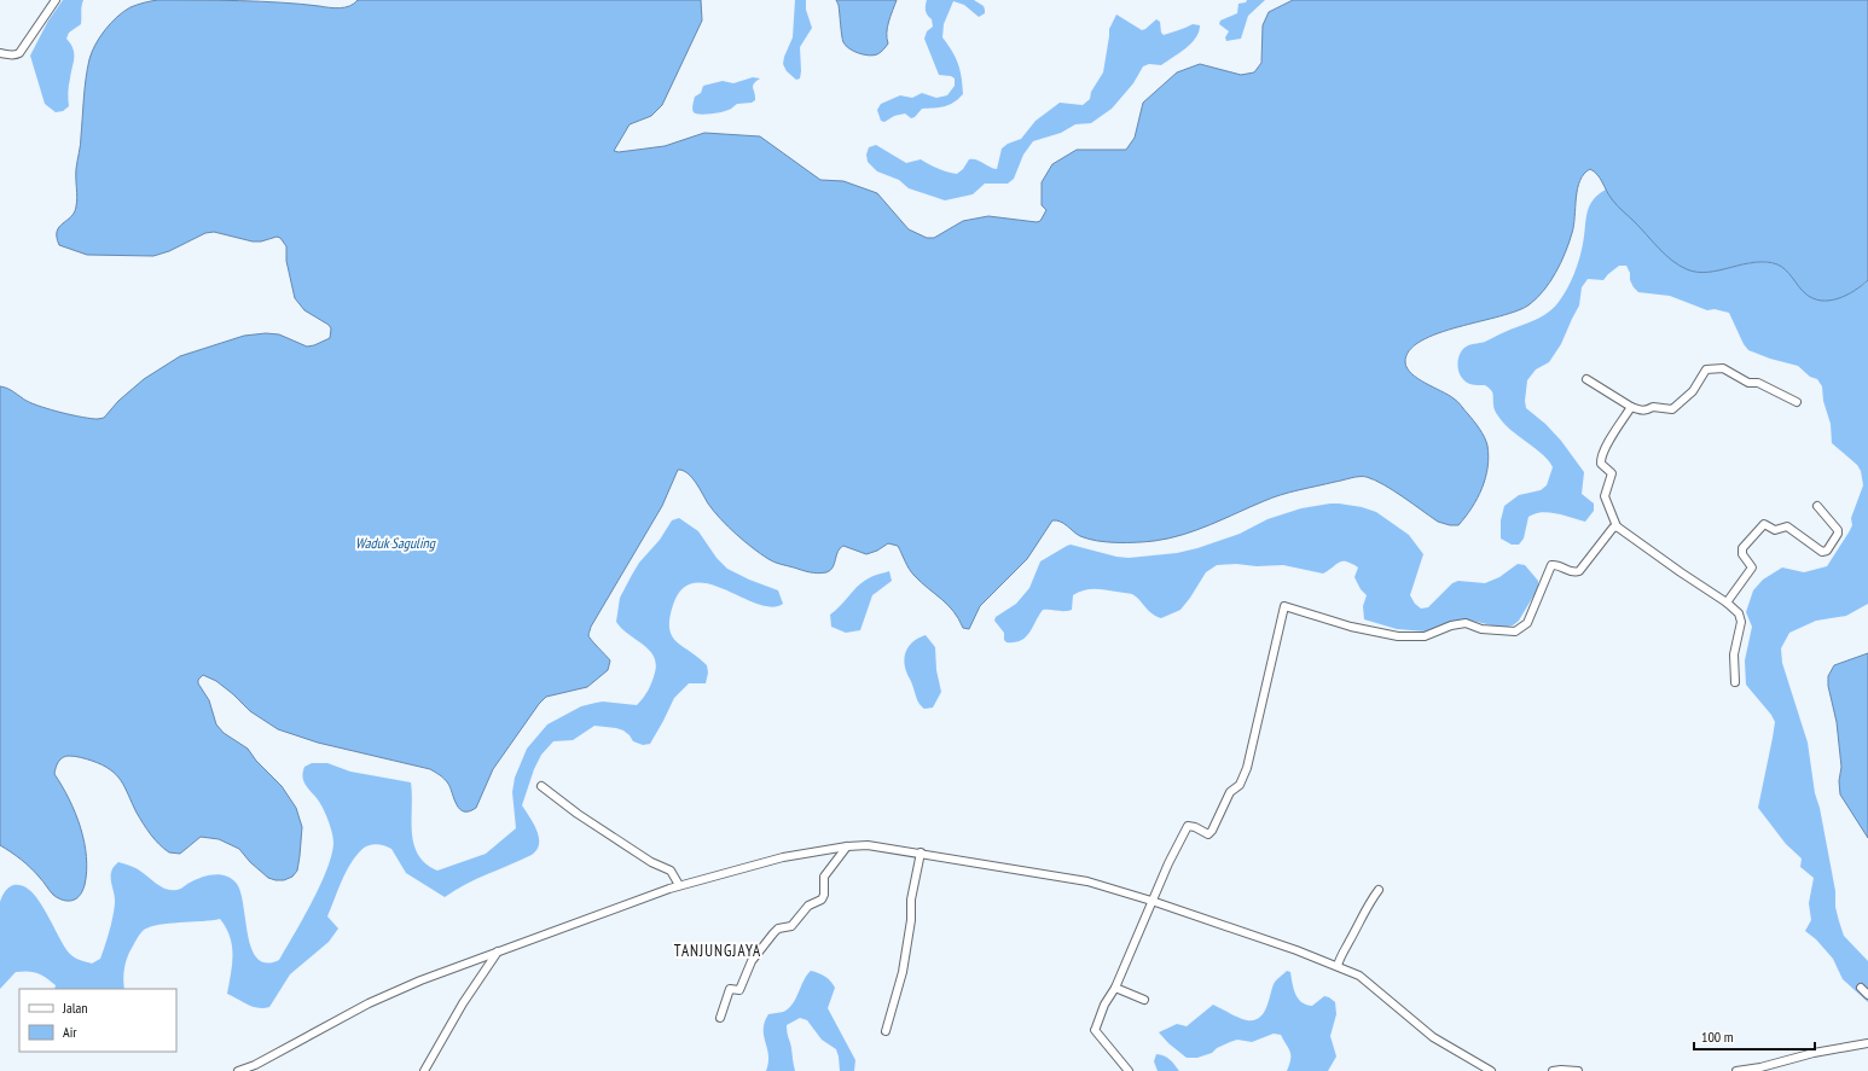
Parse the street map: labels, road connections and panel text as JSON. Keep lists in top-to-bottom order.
{
  "districts": ["TANJUNGJAYA"],
  "water": ["Waduk Saguling"],
  "legend": ["Jalan", "Air"],
  "scale_bar": "100 m"
}
